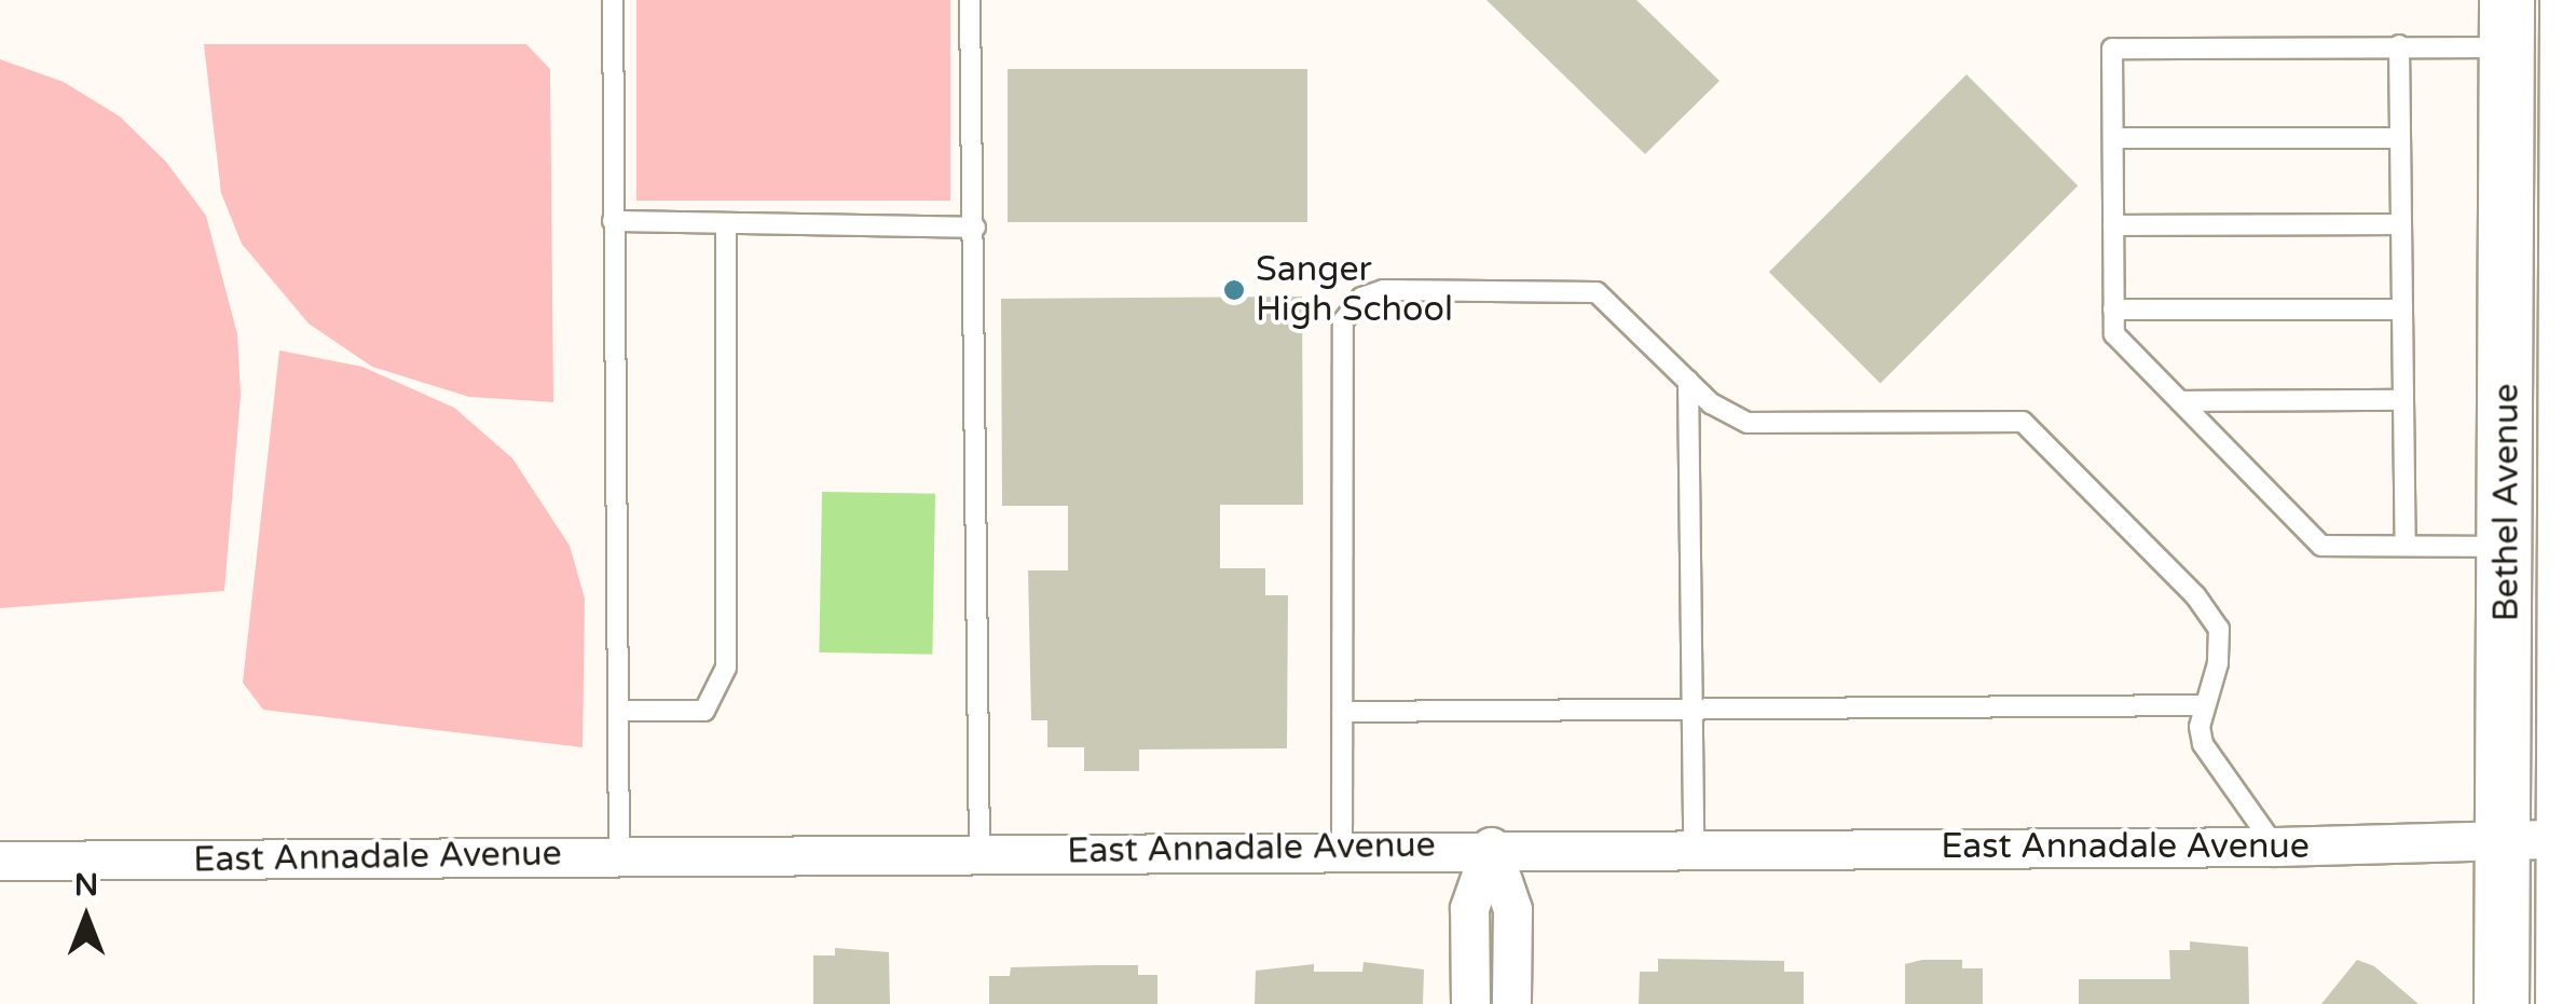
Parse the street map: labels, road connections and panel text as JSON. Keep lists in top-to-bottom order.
{
  "streets": {
    "main road": ["Bethel Avenue"],
    "street": ["East Annadale Avenue"]
  },
  "crossings": [
    ["Bethel Avenue", "East Annadale Avenue"]
  ],
  "places": ["Sanger High School"],
  "north": "top"
}
